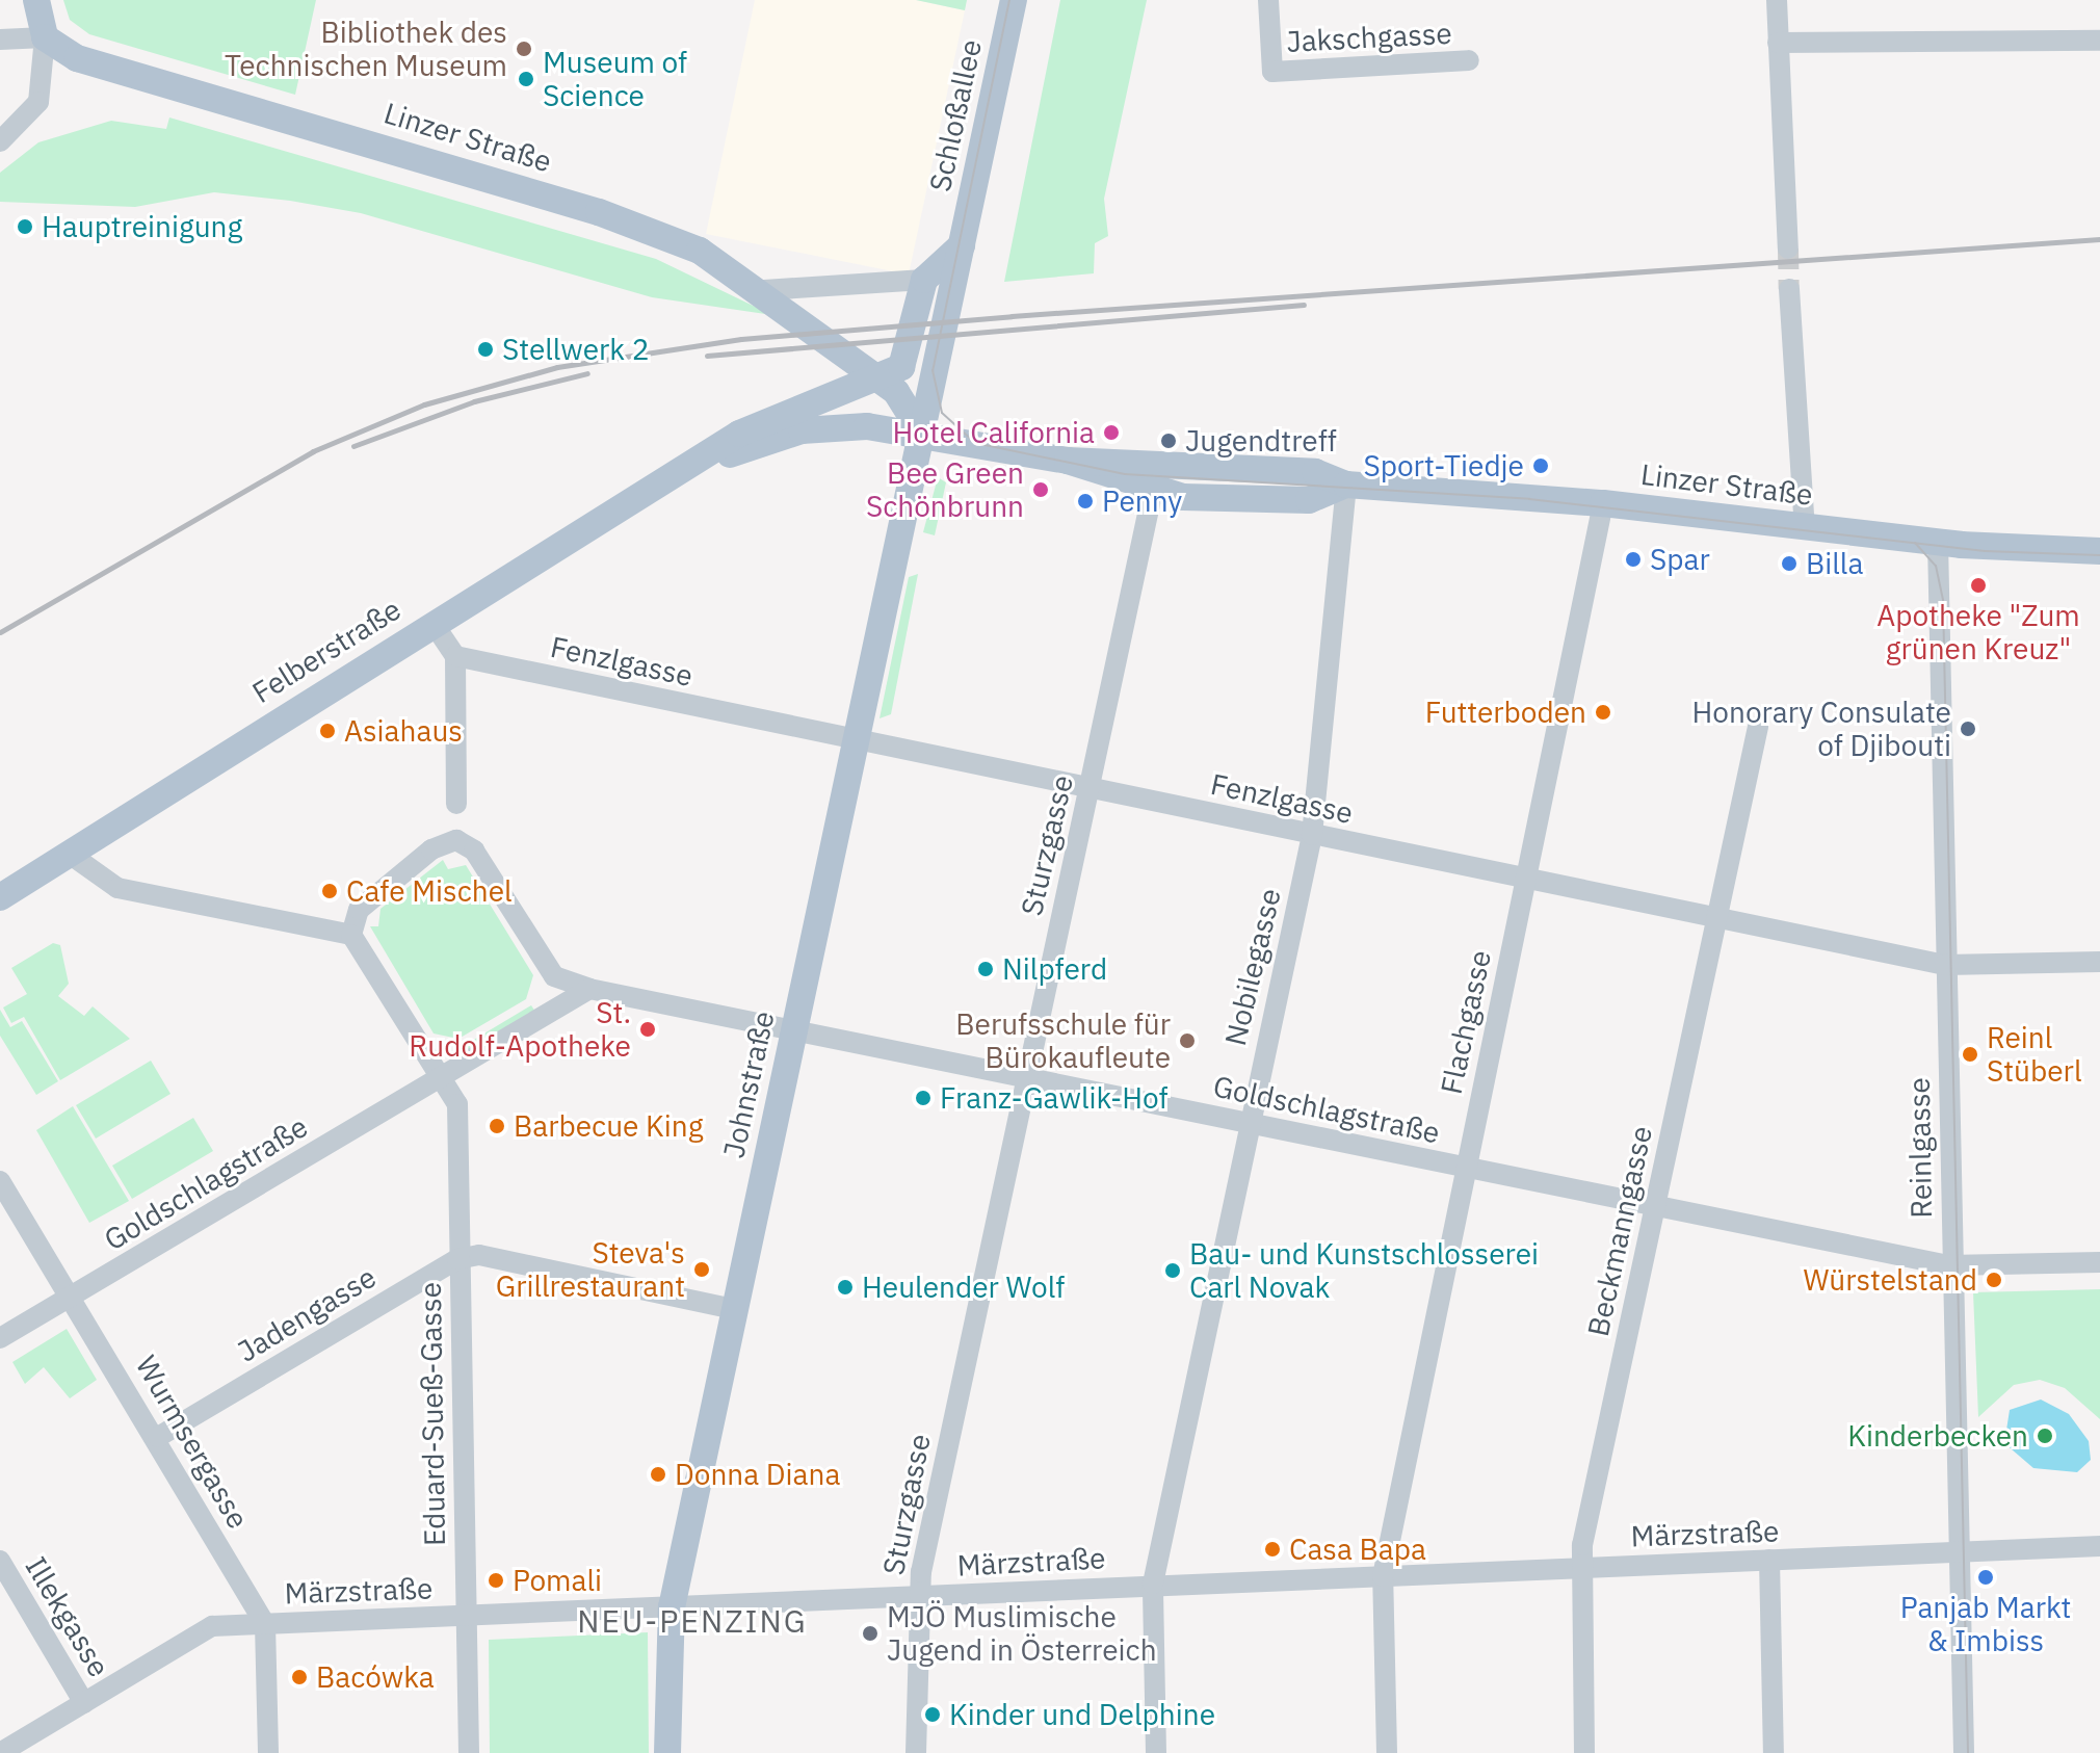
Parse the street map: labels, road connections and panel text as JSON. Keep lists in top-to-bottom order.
{
  "streets": {
    "main road": [
      "Schloßallee",
      "Linzer Straße",
      "Felberstraße",
      "Johnstraße"
    ],
    "street": [
      "Jakschgasse",
      "Fenzlgasse",
      "Sturzgasse",
      "Nobilegasse",
      "Flachgasse",
      "Goldschlagstraße",
      "Reinlgasse",
      "Beckmanngasse",
      "Jadengasse",
      "Eduard-Sueß-Gasse",
      "Wurmsergasse",
      "Märzstraße",
      "Illekgasse"
    ]
  },
  "crossings": [
    ["Schloßallee", "Linzer Straße"],
    ["Schloßallee", "Felberstraße"],
    ["Schloßallee", "Johnstraße"],
    ["Linzer Straße", "Felberstraße"],
    ["Linzer Straße", "Sturzgasse"],
    ["Linzer Straße", "Nobilegasse"],
    ["Linzer Straße", "Flachgasse"],
    ["Linzer Straße", "Johnstraße"],
    ["Linzer Straße", "Reinlgasse"],
    ["Felberstraße", "Johnstraße"],
    ["Fenzlgasse", "Sturzgasse"],
    ["Fenzlgasse", "Nobilegasse"],
    ["Fenzlgasse", "Flachgasse"],
    ["Fenzlgasse", "Johnstraße"],
    ["Fenzlgasse", "Reinlgasse"],
    ["Fenzlgasse", "Beckmanngasse"],
    ["Sturzgasse", "Goldschlagstraße"],
    ["Sturzgasse", "Märzstraße"],
    ["Nobilegasse", "Goldschlagstraße"],
    ["Nobilegasse", "Märzstraße"],
    ["Flachgasse", "Goldschlagstraße"],
    ["Flachgasse", "Märzstraße"],
    ["Johnstraße", "Goldschlagstraße"],
    ["Johnstraße", "Märzstraße"],
    ["Goldschlagstraße", "Reinlgasse"],
    ["Goldschlagstraße", "Beckmanngasse"],
    ["Goldschlagstraße", "Eduard-Sueß-Gasse"],
    ["Goldschlagstraße", "Wurmsergasse"],
    ["Reinlgasse", "Märzstraße"],
    ["Beckmanngasse", "Märzstraße"],
    ["Jadengasse", "Eduard-Sueß-Gasse"],
    ["Jadengasse", "Wurmsergasse"],
    ["Eduard-Sueß-Gasse", "Märzstraße"],
    ["Wurmsergasse", "Märzstraße"],
    ["Märzstraße", "Illekgasse"]
  ],
  "districts": ["NEU-PENZING"],
  "places": [
    "Bibliothek des Technischen Museum",
    "Museum of Science",
    "Hauptreinigung",
    "Stellwerk 2",
    "Hotel California",
    "Jugendtreff",
    "Sport-Tiedje",
    "Bee Green Schönbrunn",
    "Penny",
    "Spar",
    "Billa",
    "Apotheke \"Zum grünen Kreuz\"",
    "Futterboden",
    "Honorary Consulate of Djibouti",
    "Asiahaus",
    "Cafe Mischel",
    "Nilpferd",
    "St. Rudolf-Apotheke",
    "Berufsschule für Bürokaufleute",
    "Reinl Stüberl",
    "Franz-Gawlik-Hof",
    "Barbecue King",
    "Steva's Grillrestaurant",
    "Bau- und Kunstschlosserei Carl Novak",
    "Würstelstand",
    "Heulender Wolf",
    "Kinderbecken",
    "Donna Diana",
    "Casa Bapa",
    "Panjab Markt & Imbiss",
    "Pomali",
    "MJÖ Muslimische Jugend in Österreich",
    "Bacówka",
    "Kinder und Delphine"
  ]
}
